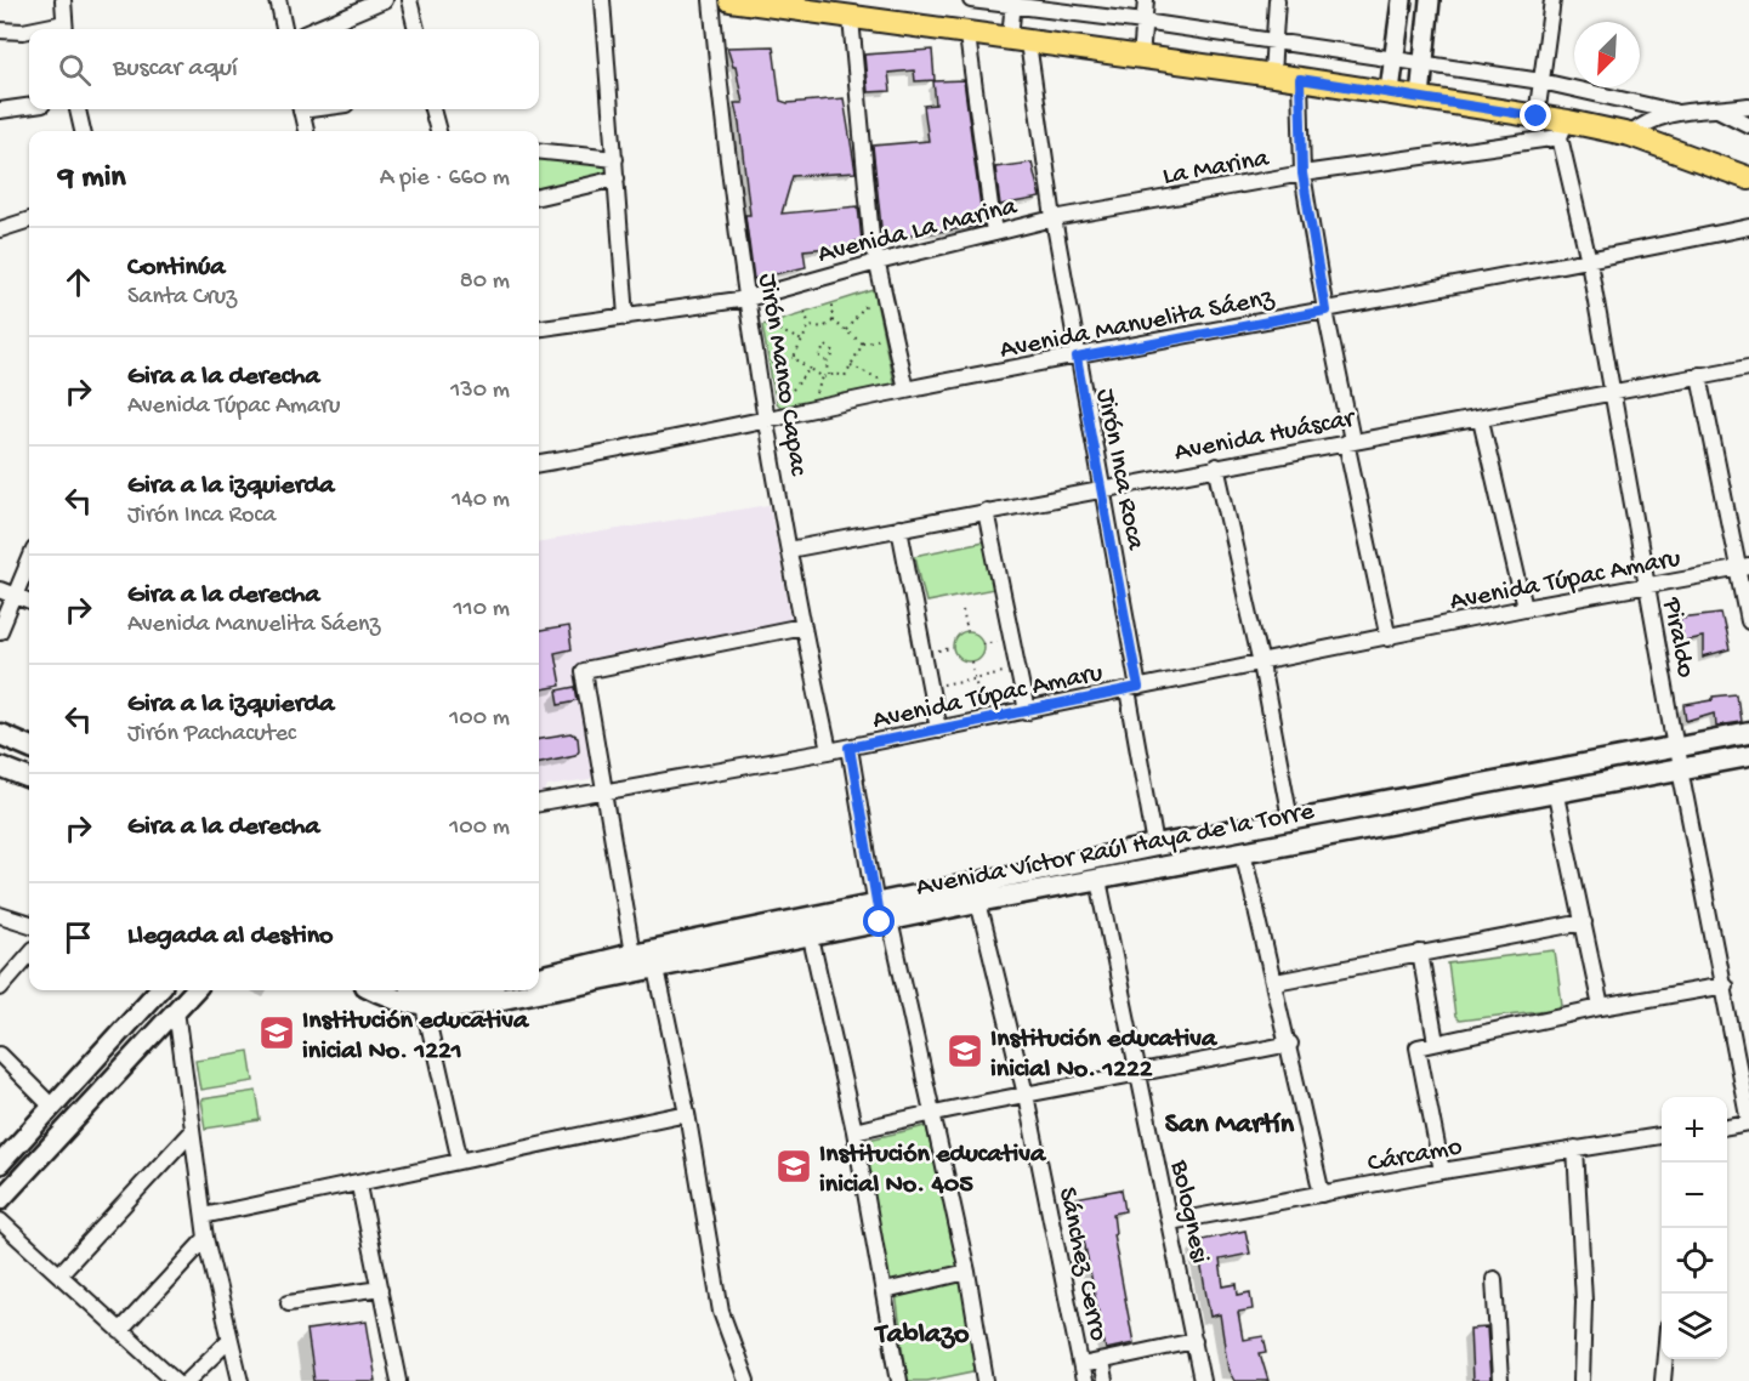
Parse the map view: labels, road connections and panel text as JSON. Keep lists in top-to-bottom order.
{
  "streets": {
    "main road": ["Avenida Víctor Raúl Haya de la Torre"],
    "street": [
      "La Marina",
      "Avenida La Marina",
      "Avenida Manuelita Sáenz",
      "Jirón Manco Capac",
      "Avenida Huáscar",
      "Jirón Inca Roca",
      "Avenida Túpac Amaru",
      "Piraldo",
      "Cárcamo",
      "Bolognesi",
      "Sánchez Cerro"
    ]
  },
  "crossings": [
    ["La Marina", "Avenida La Marina"],
    ["La Marina", "Jirón Inca Roca"],
    ["La Marina", "Piraldo"],
    ["Avenida La Marina", "Jirón Manco Capac"],
    ["Avenida La Marina", "Jirón Inca Roca"],
    ["Avenida Manuelita Sáenz", "Jirón Manco Capac"],
    ["Avenida Manuelita Sáenz", "Jirón Inca Roca"],
    ["Avenida Manuelita Sáenz", "Piraldo"],
    ["Jirón Manco Capac", "Avenida Huáscar"],
    ["Jirón Manco Capac", "Avenida Túpac Amaru"],
    ["Avenida Huáscar", "Jirón Inca Roca"],
    ["Avenida Huáscar", "Piraldo"],
    ["Jirón Inca Roca", "Avenida Túpac Amaru"],
    ["Jirón Inca Roca", "Avenida Víctor Raúl Haya de la Torre"],
    ["Avenida Túpac Amaru", "Piraldo"],
    ["Piraldo", "Avenida Víctor Raúl Haya de la Torre"],
    ["Avenida Víctor Raúl Haya de la Torre", "Bolognesi"],
    ["Avenida Víctor Raúl Haya de la Torre", "Sánchez Cerro"],
    ["Cárcamo", "Bolognesi"]
  ],
  "districts": ["San Martín", "Tablazo"],
  "places": {
    "school or university": ["Institución educativa inicial No. 1221", "Institución educativa inicial No. 1222", "Institución educativa inicial No. 405"]
  },
  "north": "bottom left",
  "page": {
    "search": "Buscar aquí",
    "heading": ["9 min", "A pie · 660 m"],
    "list": [
      ["Continúa", "Santa Cruz", "80 m"],
      ["Gira a la derecha", "Avenida Túpac Amaru", "130 m"],
      ["Gira a la izquierda", "Jirón Inca Roca", "140 m"],
      ["Gira a la derecha", "Avenida Manuelita Sáenz", "110 m"],
      ["Gira a la izquierda", "Jirón Pachacutec", "100 m"],
      ["Gira a la derecha", "100 m"],
      "Llegada al destino"
    ],
    "map_buttons": ["+", "−"]
  }
}
